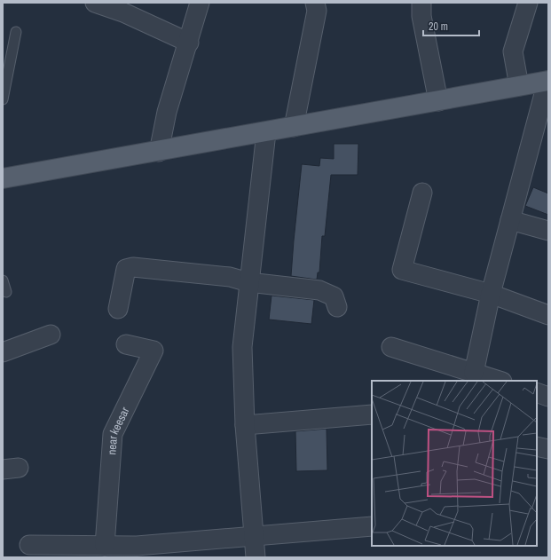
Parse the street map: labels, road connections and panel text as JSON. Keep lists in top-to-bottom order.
{
  "streets": {
    "street": ["near keesar"]
  },
  "scale_bar": "20 m"
}
